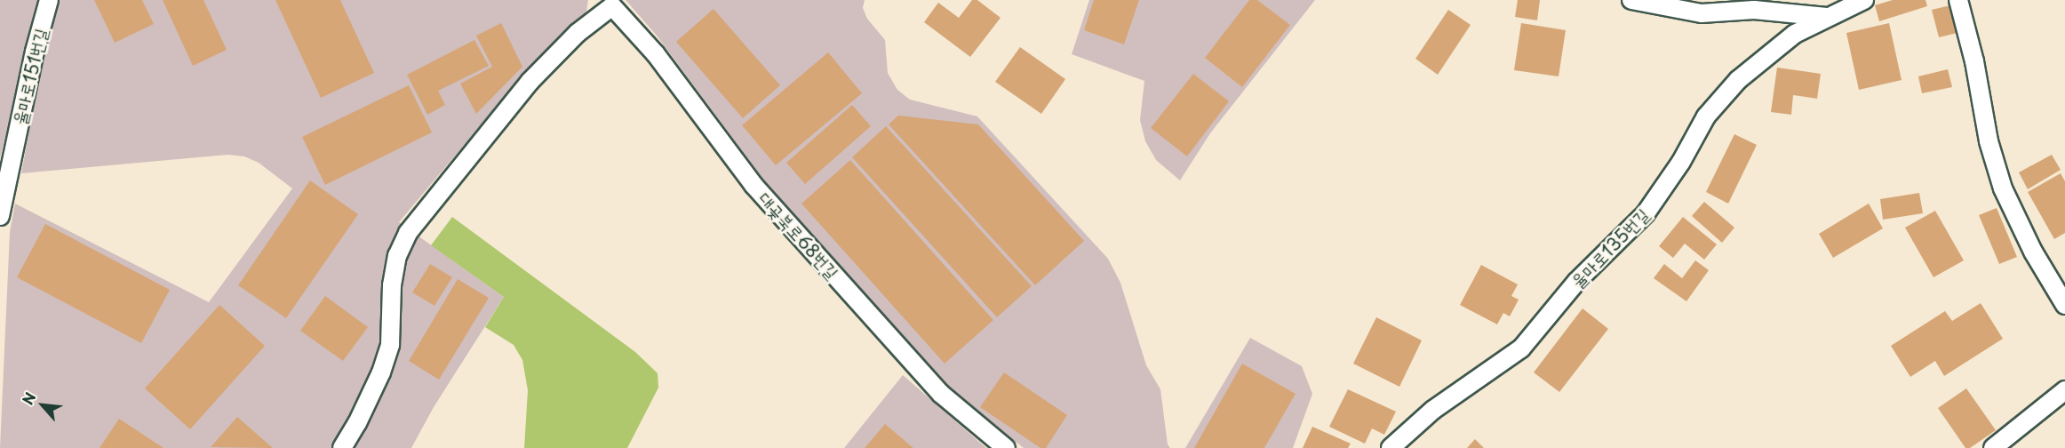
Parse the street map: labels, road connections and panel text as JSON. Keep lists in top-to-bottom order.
{
  "streets": {
    "lane": ["율마로151번길", "대곶북로68번길", "율마로135번길"]
  },
  "north": "top left"
}
